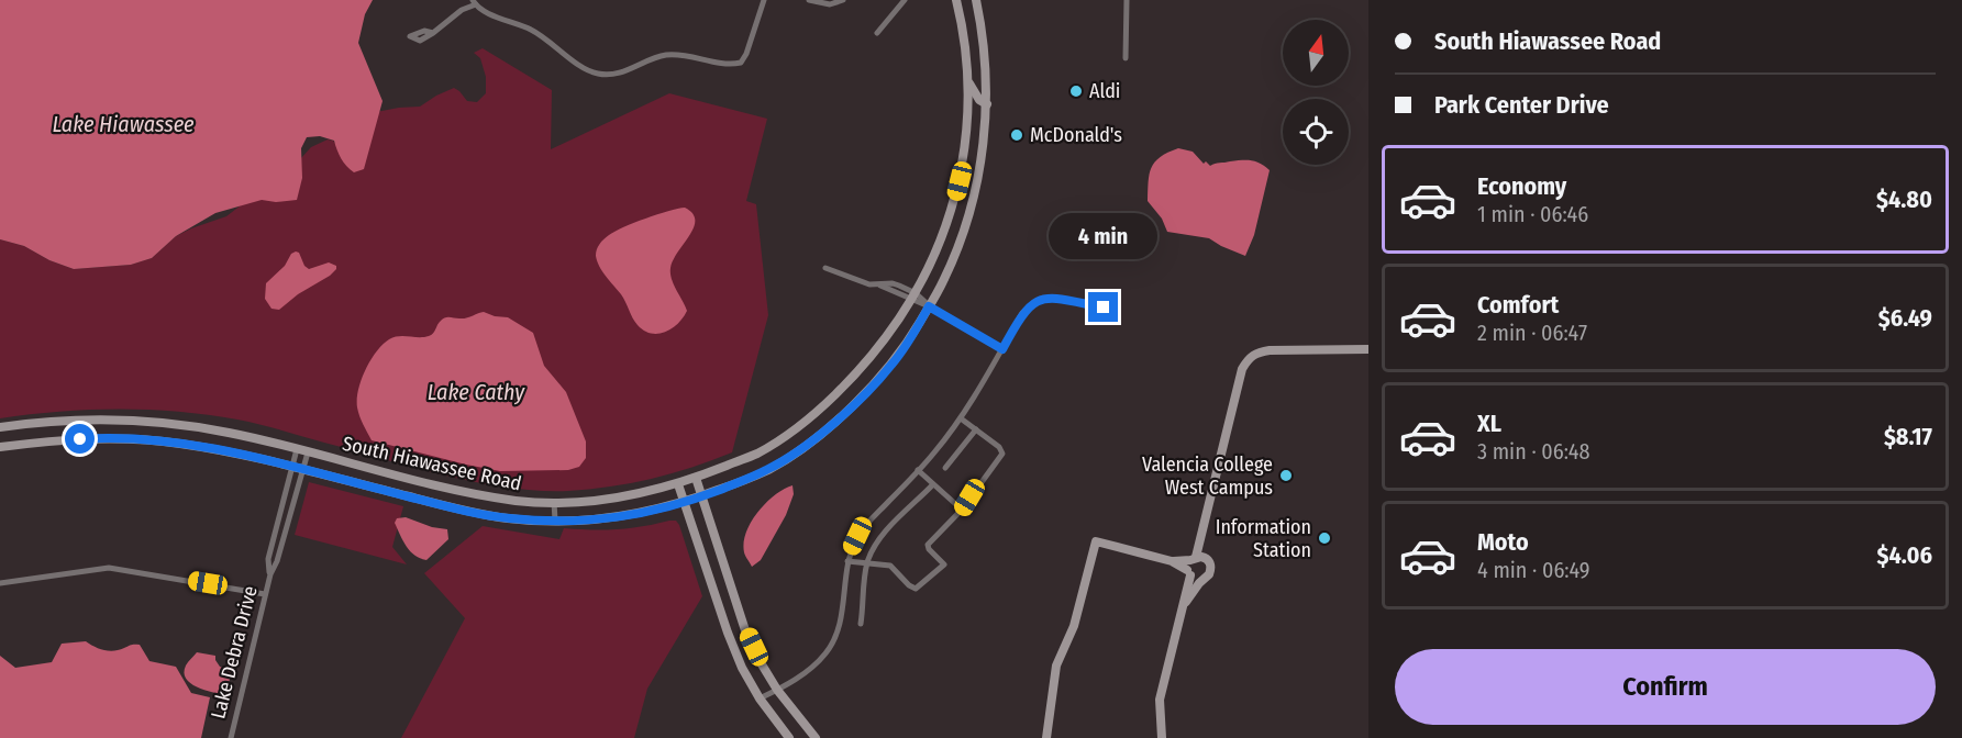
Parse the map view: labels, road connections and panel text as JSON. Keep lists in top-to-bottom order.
{
  "streets": {
    "street": ["South Hiawassee Road", "Lake Debra Drive"]
  },
  "crossings": [
    ["South Hiawassee Road", "Lake Debra Drive"]
  ],
  "water": ["Lake Hiawassee", "Lake Cathy"],
  "places": [
    "Aldi",
    "McDonald's",
    "Valencia College West Campus",
    "Information Station"
  ],
  "north": "top",
  "page": {
    "banner": ["South Hiawassee Road", "Park Center Drive"],
    "list": [
      {
        "name": "Economy",
        "note": "1 min · 06:46",
        "value": "$4.80"
      },
      {
        "name": "Comfort",
        "note": "2 min · 06:47",
        "value": "$6.49"
      },
      {
        "name": "XL",
        "note": "3 min · 06:48",
        "value": "$8.17"
      },
      {
        "name": "Moto",
        "note": "4 min · 06:49",
        "value": "$4.06"
      }
    ],
    "bubble": "4 min",
    "buttons": "Confirm"
  }
}
